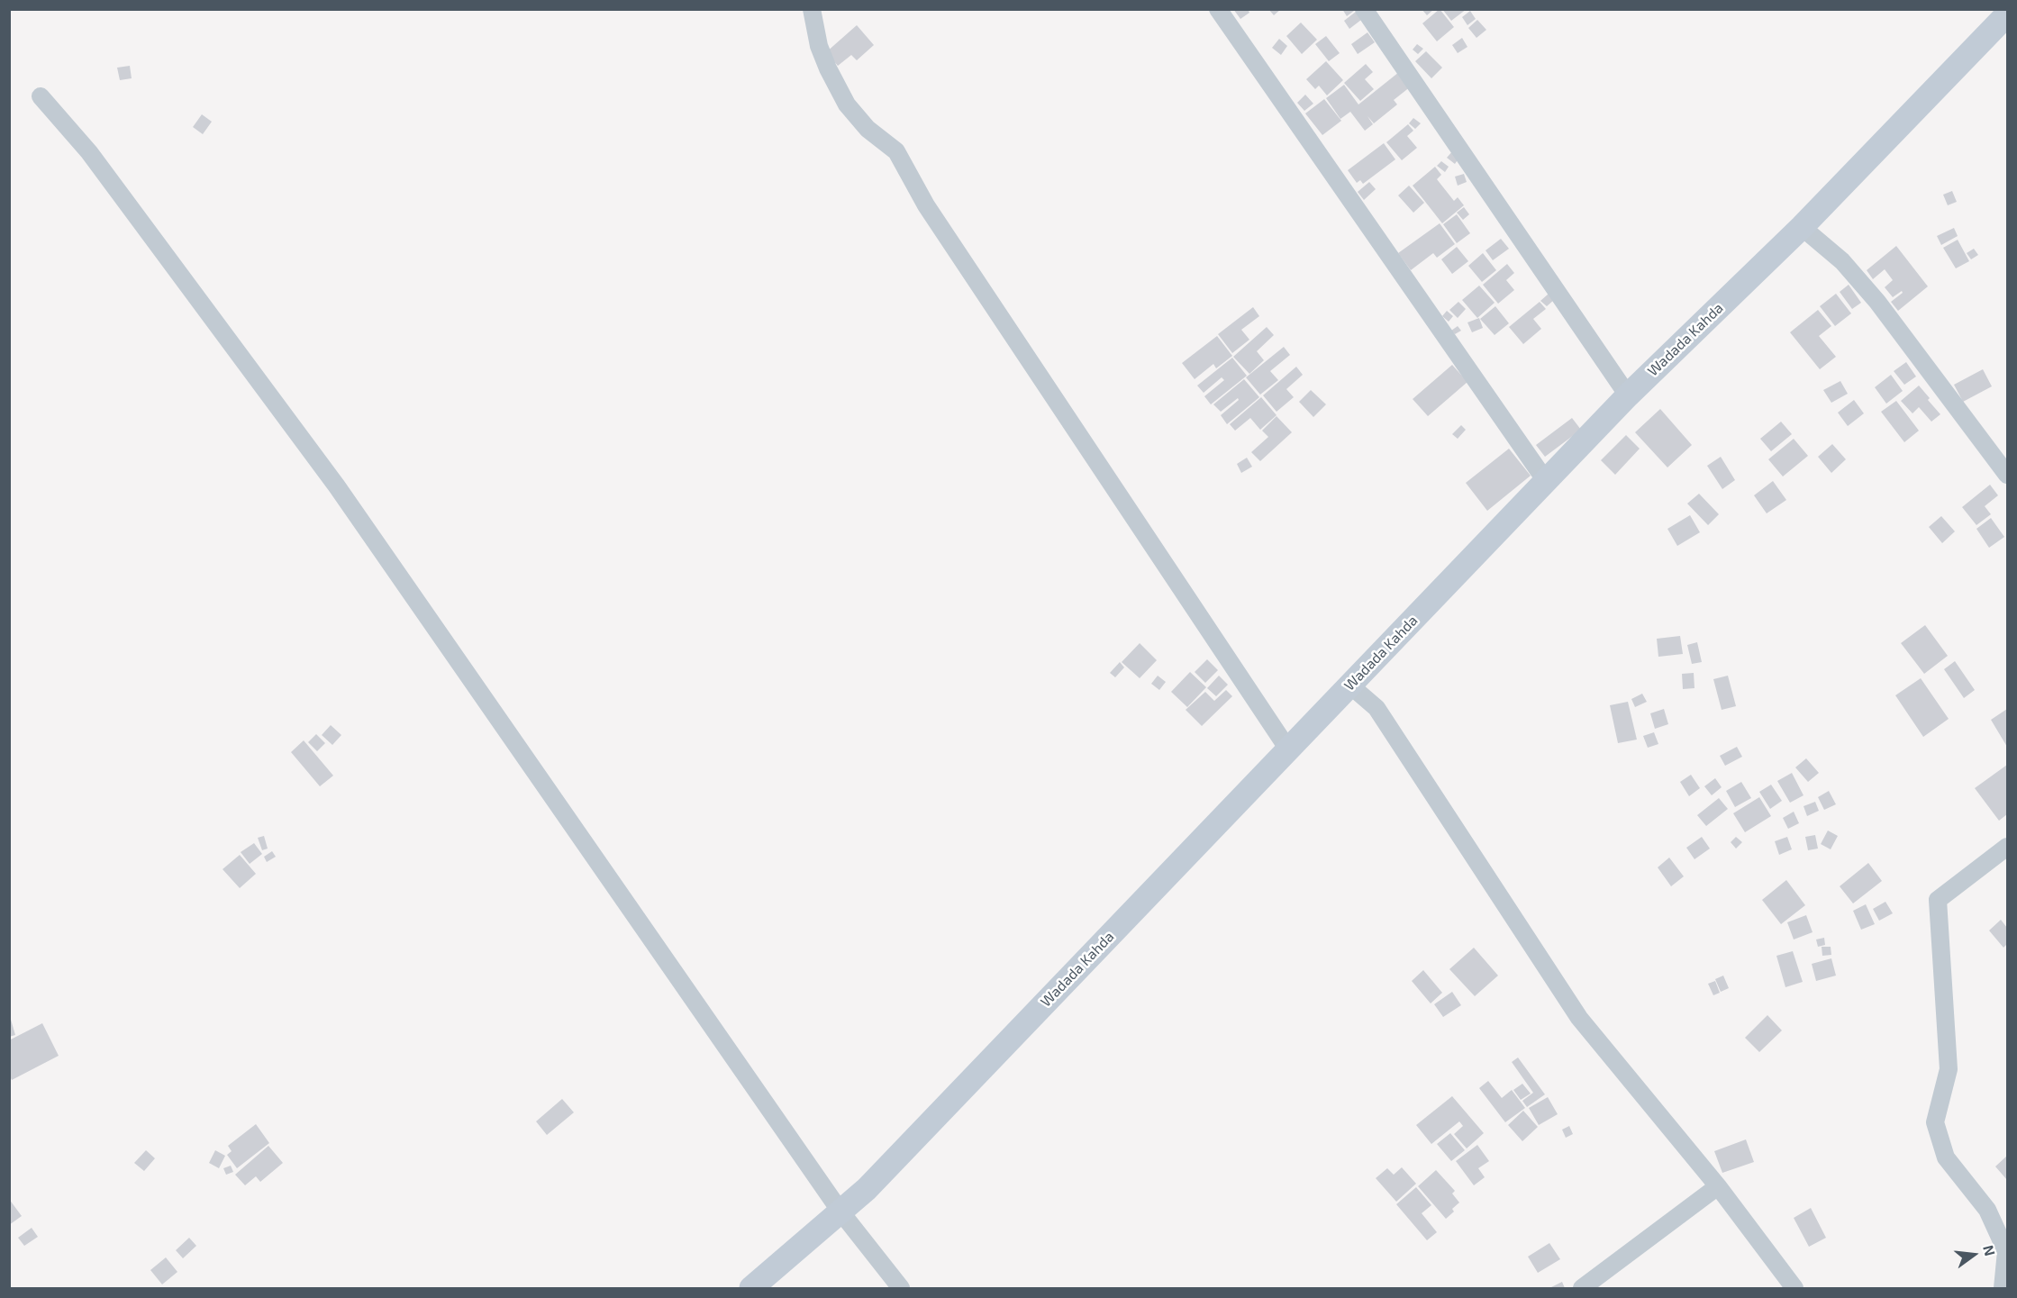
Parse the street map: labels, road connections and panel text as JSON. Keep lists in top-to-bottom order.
{
  "streets": {
    "main road": ["Wadada Kahda"]
  },
  "north": "right"
}
